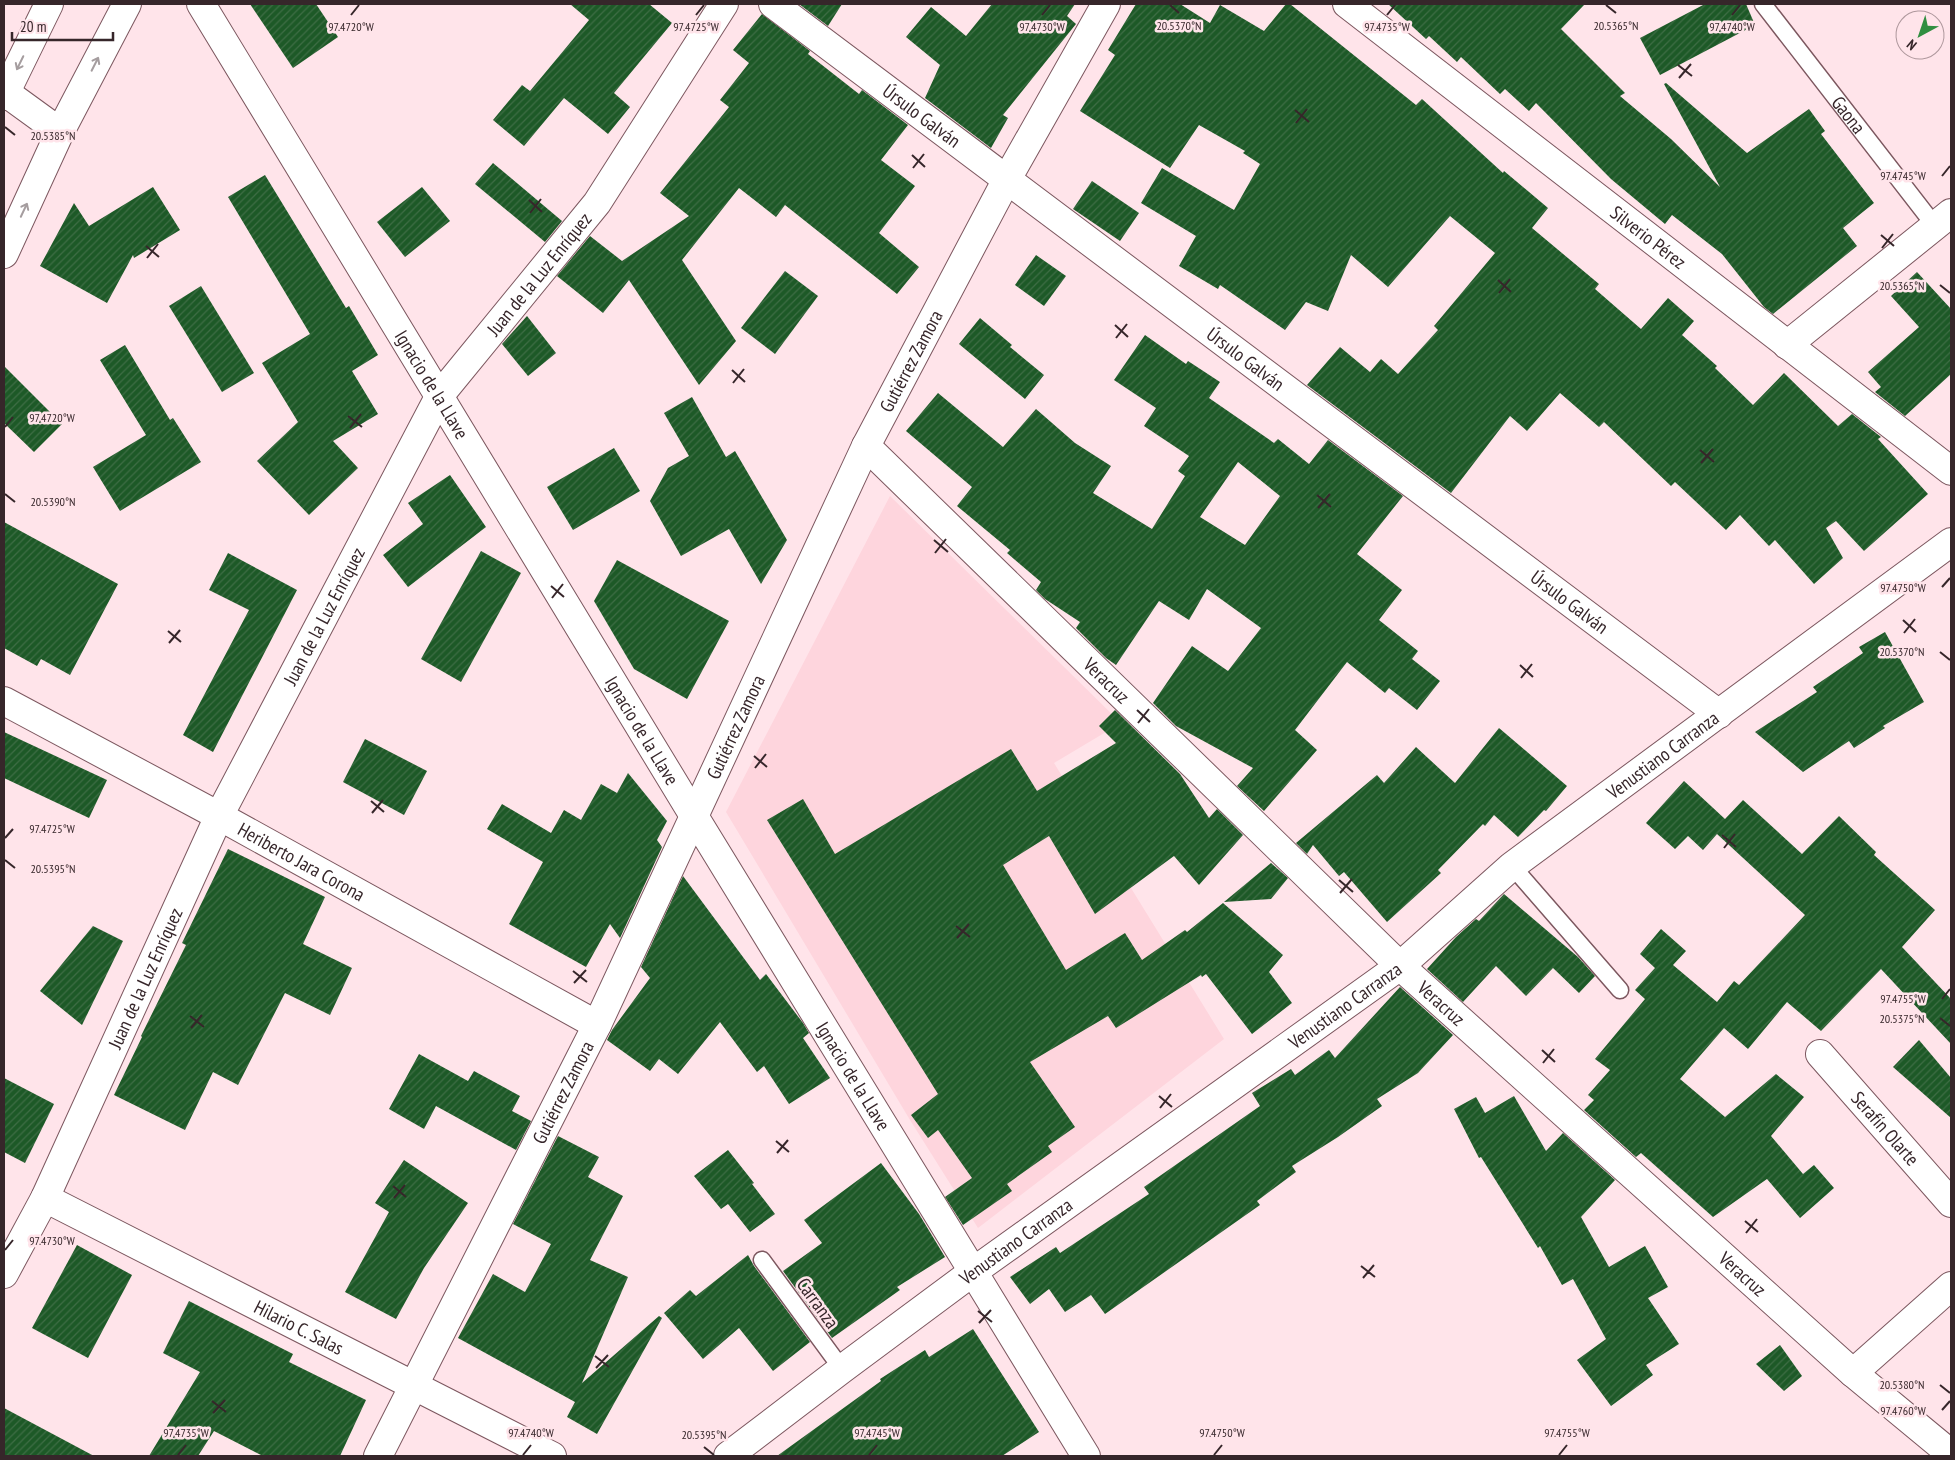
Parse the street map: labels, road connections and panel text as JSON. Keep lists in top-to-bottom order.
{
  "streets": {
    "street": [
      "Úrsulo Galván",
      "Gaona",
      "Silverio Pérez",
      "Juan de la Luz Enríquez",
      "Gutiérrez Zamora",
      "Ignacio de la Llave",
      "Veracruz",
      "Venustiano Carranza",
      "Heriberto Jara Corona",
      "Serafín Olarte",
      "Hilario C. Salas"
    ],
    "lane": ["Carranza"]
  },
  "crossings": [
    ["Úrsulo Galván", "Gutiérrez Zamora"],
    ["Úrsulo Galván", "Venustiano Carranza"],
    ["Gaona", "Silverio Pérez"],
    ["Juan de la Luz Enríquez", "Ignacio de la Llave"],
    ["Juan de la Luz Enríquez", "Heriberto Jara Corona"],
    ["Juan de la Luz Enríquez", "Hilario C. Salas"],
    ["Gutiérrez Zamora", "Ignacio de la Llave"],
    ["Gutiérrez Zamora", "Veracruz"],
    ["Gutiérrez Zamora", "Heriberto Jara Corona"],
    ["Gutiérrez Zamora", "Hilario C. Salas"],
    ["Ignacio de la Llave", "Venustiano Carranza"],
    ["Veracruz", "Venustiano Carranza"],
    ["Venustiano Carranza", "Carranza"]
  ],
  "scale_bar": "20 m",
  "north": "bottom left",
  "coordinates": [
    "20.5365°N",
    "20.5370°N",
    "97.4720°W",
    "97.4725°W",
    "97.4730°W",
    "97.4735°W",
    "97.4740°W",
    "20.5385°N",
    "97.4745°W",
    "20.5390°N",
    "97.4750°W",
    "20.5395°N",
    "97.4755°W",
    "20.5375°N",
    "20.5380°N",
    "97.4760°W"
  ]
}
